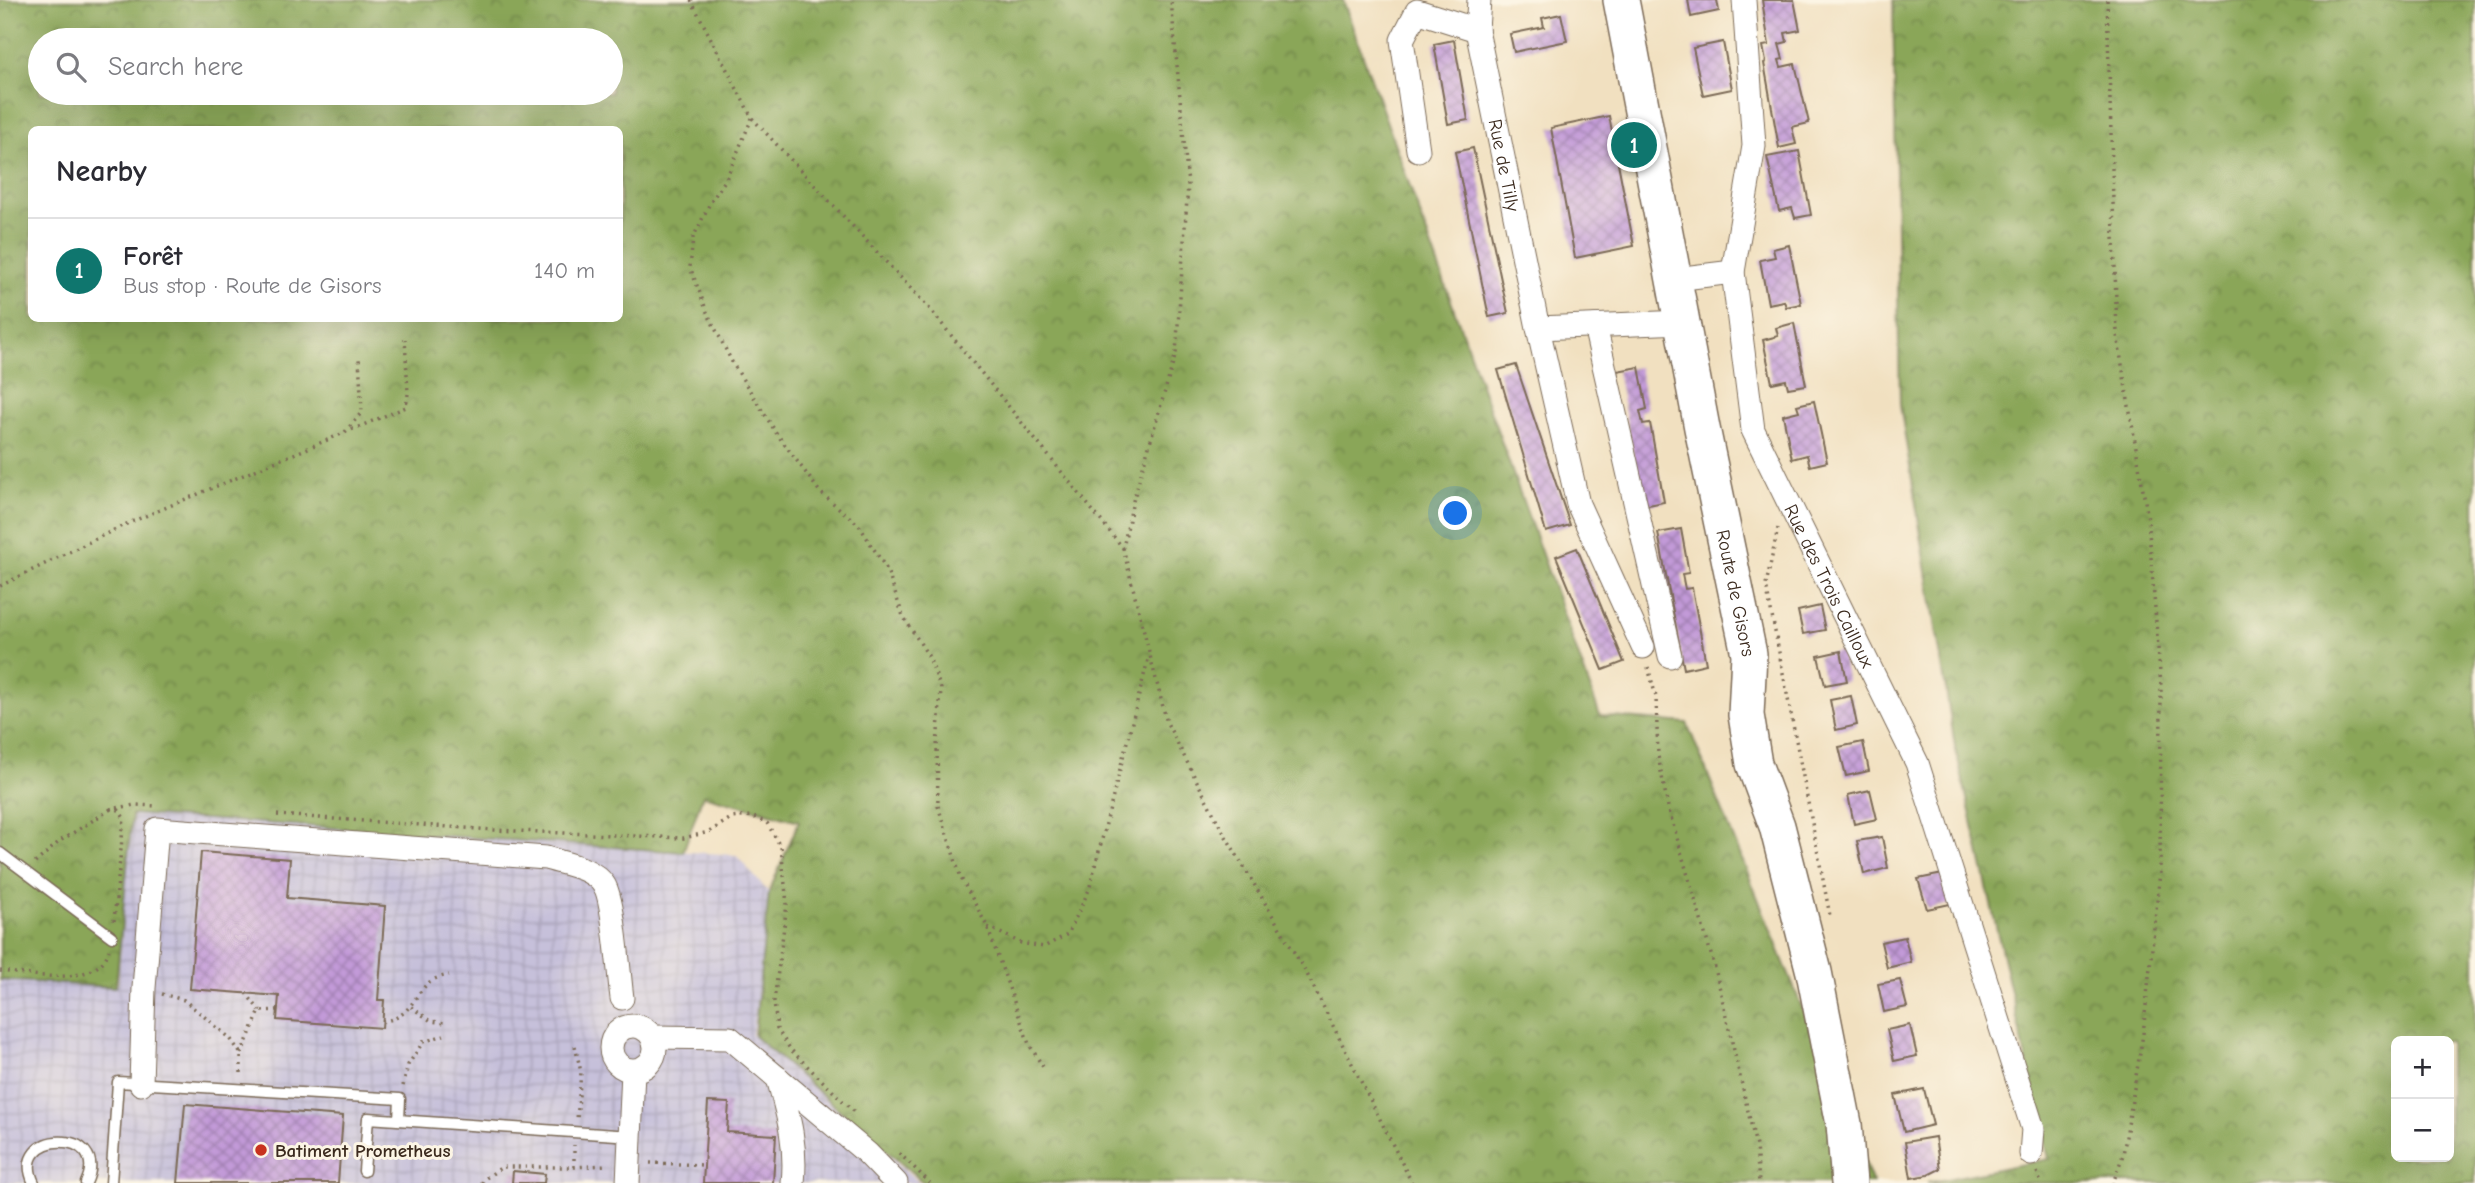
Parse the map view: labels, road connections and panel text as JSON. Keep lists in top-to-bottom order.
{
  "streets": {
    "main road": ["Route de Gisors"],
    "street": ["Rue de Tilly", "Rue des Trois Cailloux"]
  },
  "places": ["Batiment Prometheus"],
  "page": {
    "search": "Search here",
    "pins": "1",
    "heading": "Nearby",
    "list": [
      {
        "mark": "1",
        "name": "Forêt",
        "note": "Bus stop · Route de Gisors",
        "value": "140 m"
      }
    ],
    "map_buttons": ["+", "−"]
  }
}
